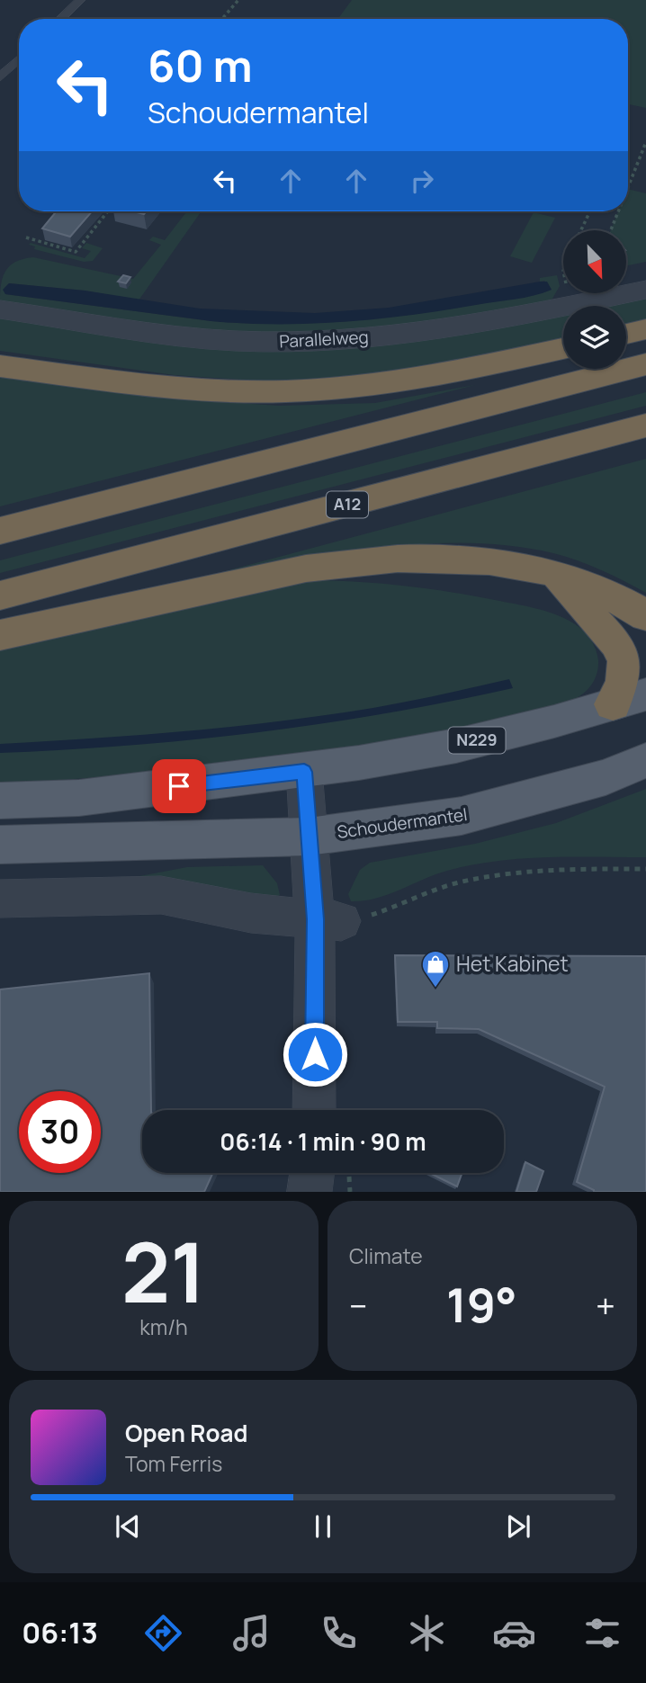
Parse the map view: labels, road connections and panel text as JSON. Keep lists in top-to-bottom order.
{
  "streets": {
    "highway": ["A12"],
    "main road": ["N229", "Schoudermantel"],
    "street": ["Parallelweg"]
  },
  "places": {
    "shop": ["Het Kabinet"]
  },
  "north": "bottom right",
  "page": {
    "turn": ["60 m", "Schoudermantel"],
    "limit": "30",
    "trip": "06:14 · 1 min · 90 m",
    "tile": [
      ["21", "km/h"],
      "Climate"
    ],
    "heat": ["−", "19°", "+"],
    "song": ["Open Road", "Tom Ferris"],
    "tabs": "06:13"
  }
}
